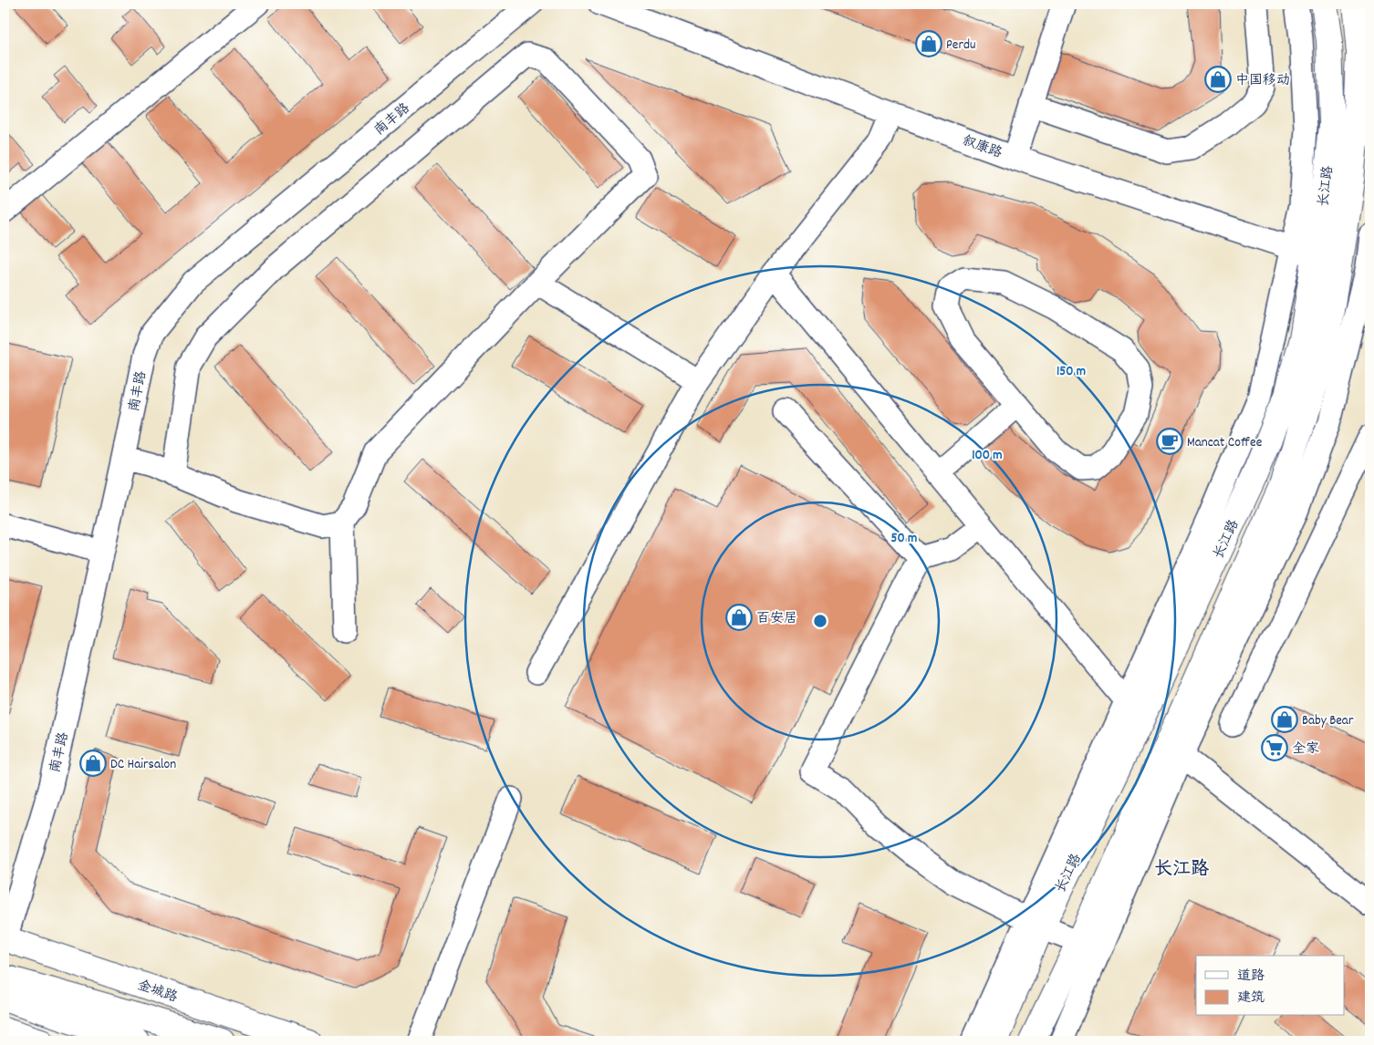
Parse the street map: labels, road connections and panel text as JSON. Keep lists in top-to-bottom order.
{
  "streets": {
    "main road": ["长江路", "金城路"],
    "street": ["南丰路", "叙康路"]
  },
  "crossings": [
    ["南丰路", "金城路"],
    ["叙康路", "长江路"]
  ],
  "districts": ["长江路"],
  "places": {
    "shop": [
      "Perdu",
      "中国移动",
      "百安居",
      "Baby Bear",
      "DC Hairsalon"
    ],
    "cafe": ["Mancat Coffee"],
    "supermarket": ["全家"]
  },
  "legend": ["道路", "建筑"],
  "rings": ["150 m", "100 m", "50 m"]
}
